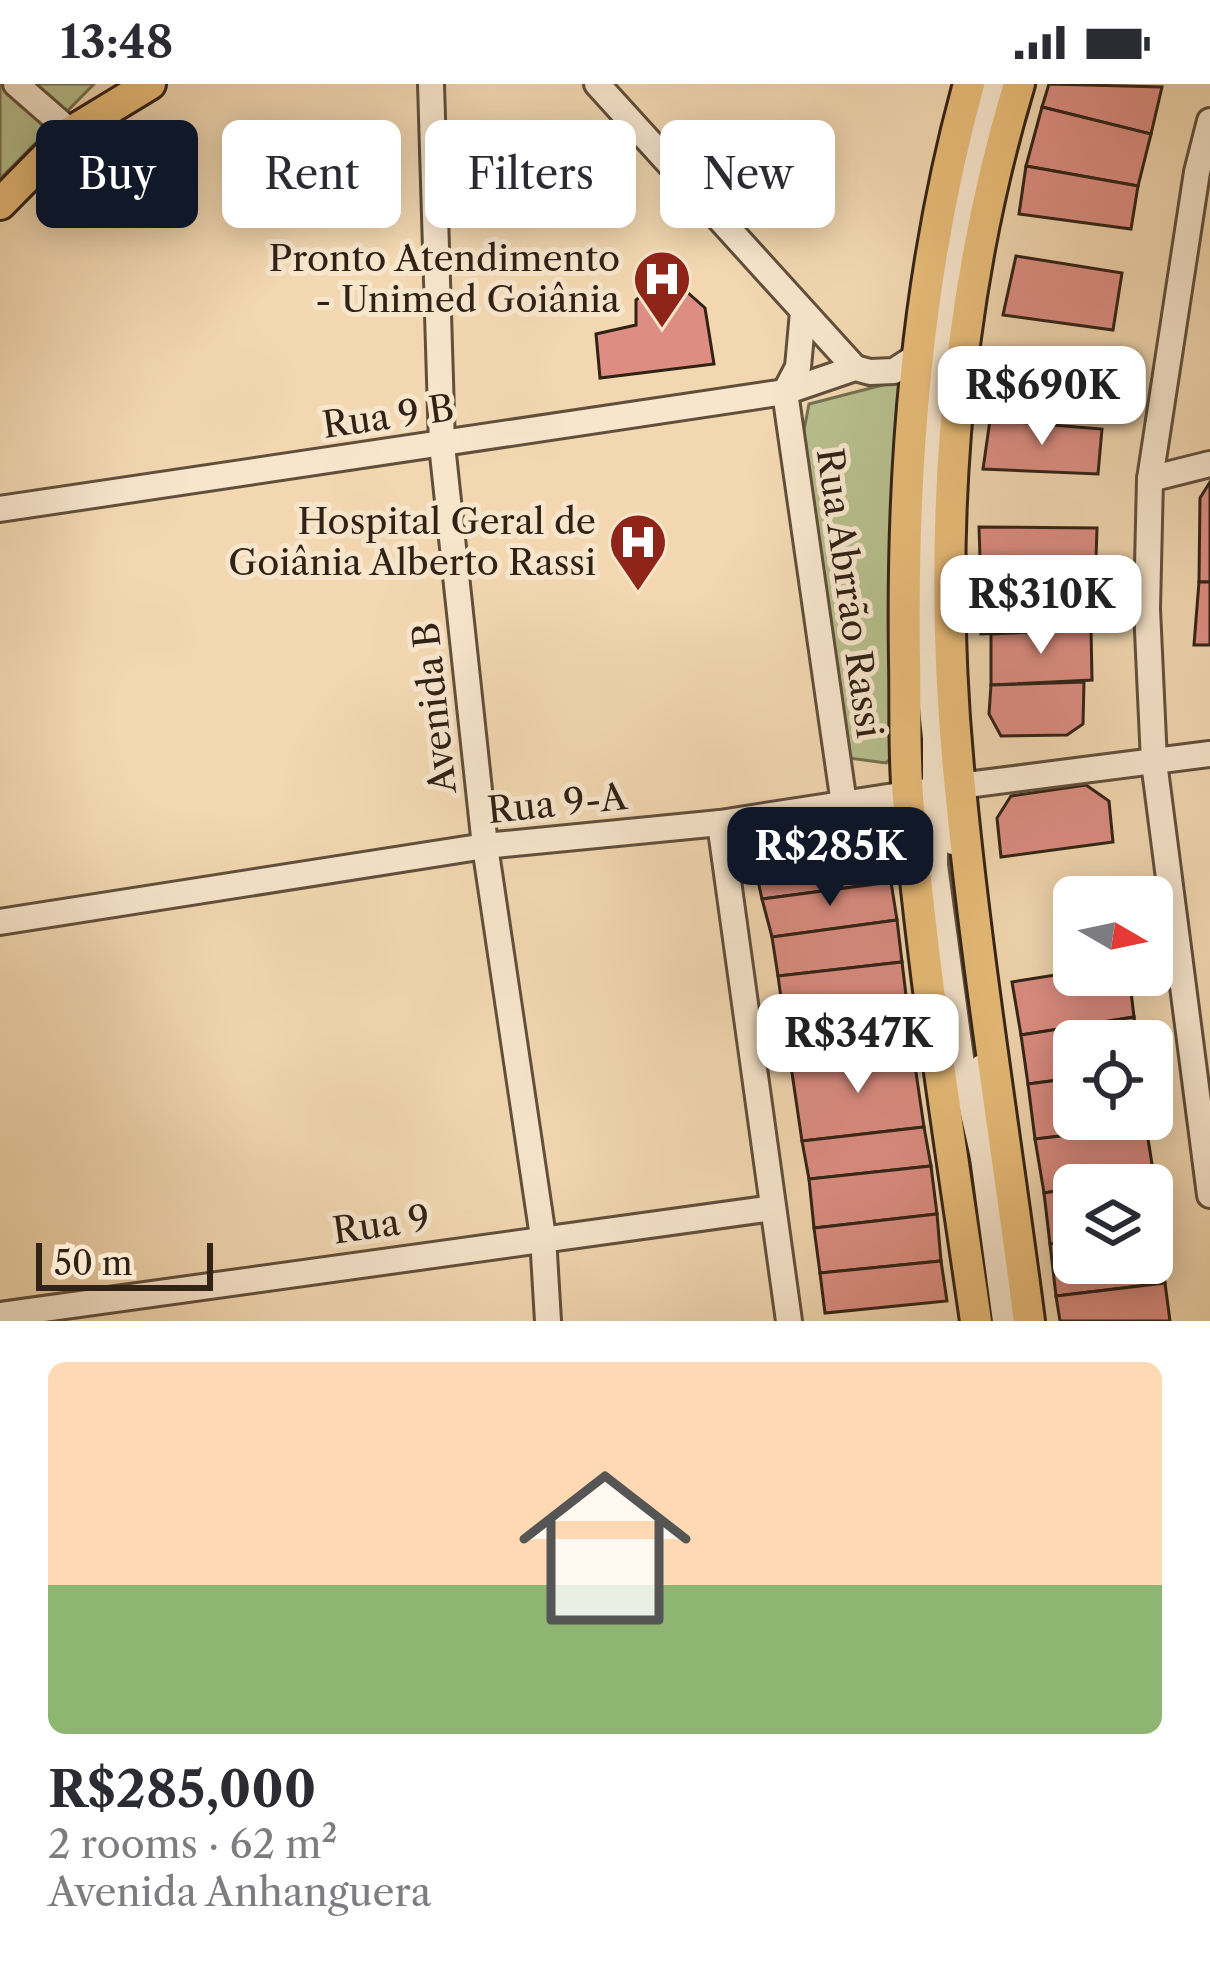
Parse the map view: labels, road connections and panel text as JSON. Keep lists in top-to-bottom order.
{
  "streets": {
    "street": [
      "Rua 9 B",
      "Rua Abrrão Rassi",
      "Avenida B",
      "Rua 9-A",
      "Rua 9"
    ]
  },
  "crossings": [
    ["Rua 9 B", "Rua Abrrão Rassi"],
    ["Rua 9 B", "Avenida B"],
    ["Rua Abrrão Rassi", "Rua 9-A"],
    ["Avenida B", "Rua 9-A"],
    ["Avenida B", "Rua 9"]
  ],
  "places": {
    "hospital": ["Pronto Atendimento - Unimed Goiânia", "Hospital Geral de Goiânia Alberto Rassi"]
  },
  "scale_bar": "50 m",
  "north": "right",
  "page": {
    "status": "13:48",
    "chip": [
      "Buy",
      "Rent",
      "Filters",
      "New"
    ],
    "price": [
      "R$690K",
      "R$310K",
      "R$285K",
      "R$347K"
    ],
    "scale": "50 m",
    "list": [
      {
        "name": "R$285,000",
        "note": "2 rooms · 62 m² · Avenida Anhanguera"
      }
    ]
  }
}
